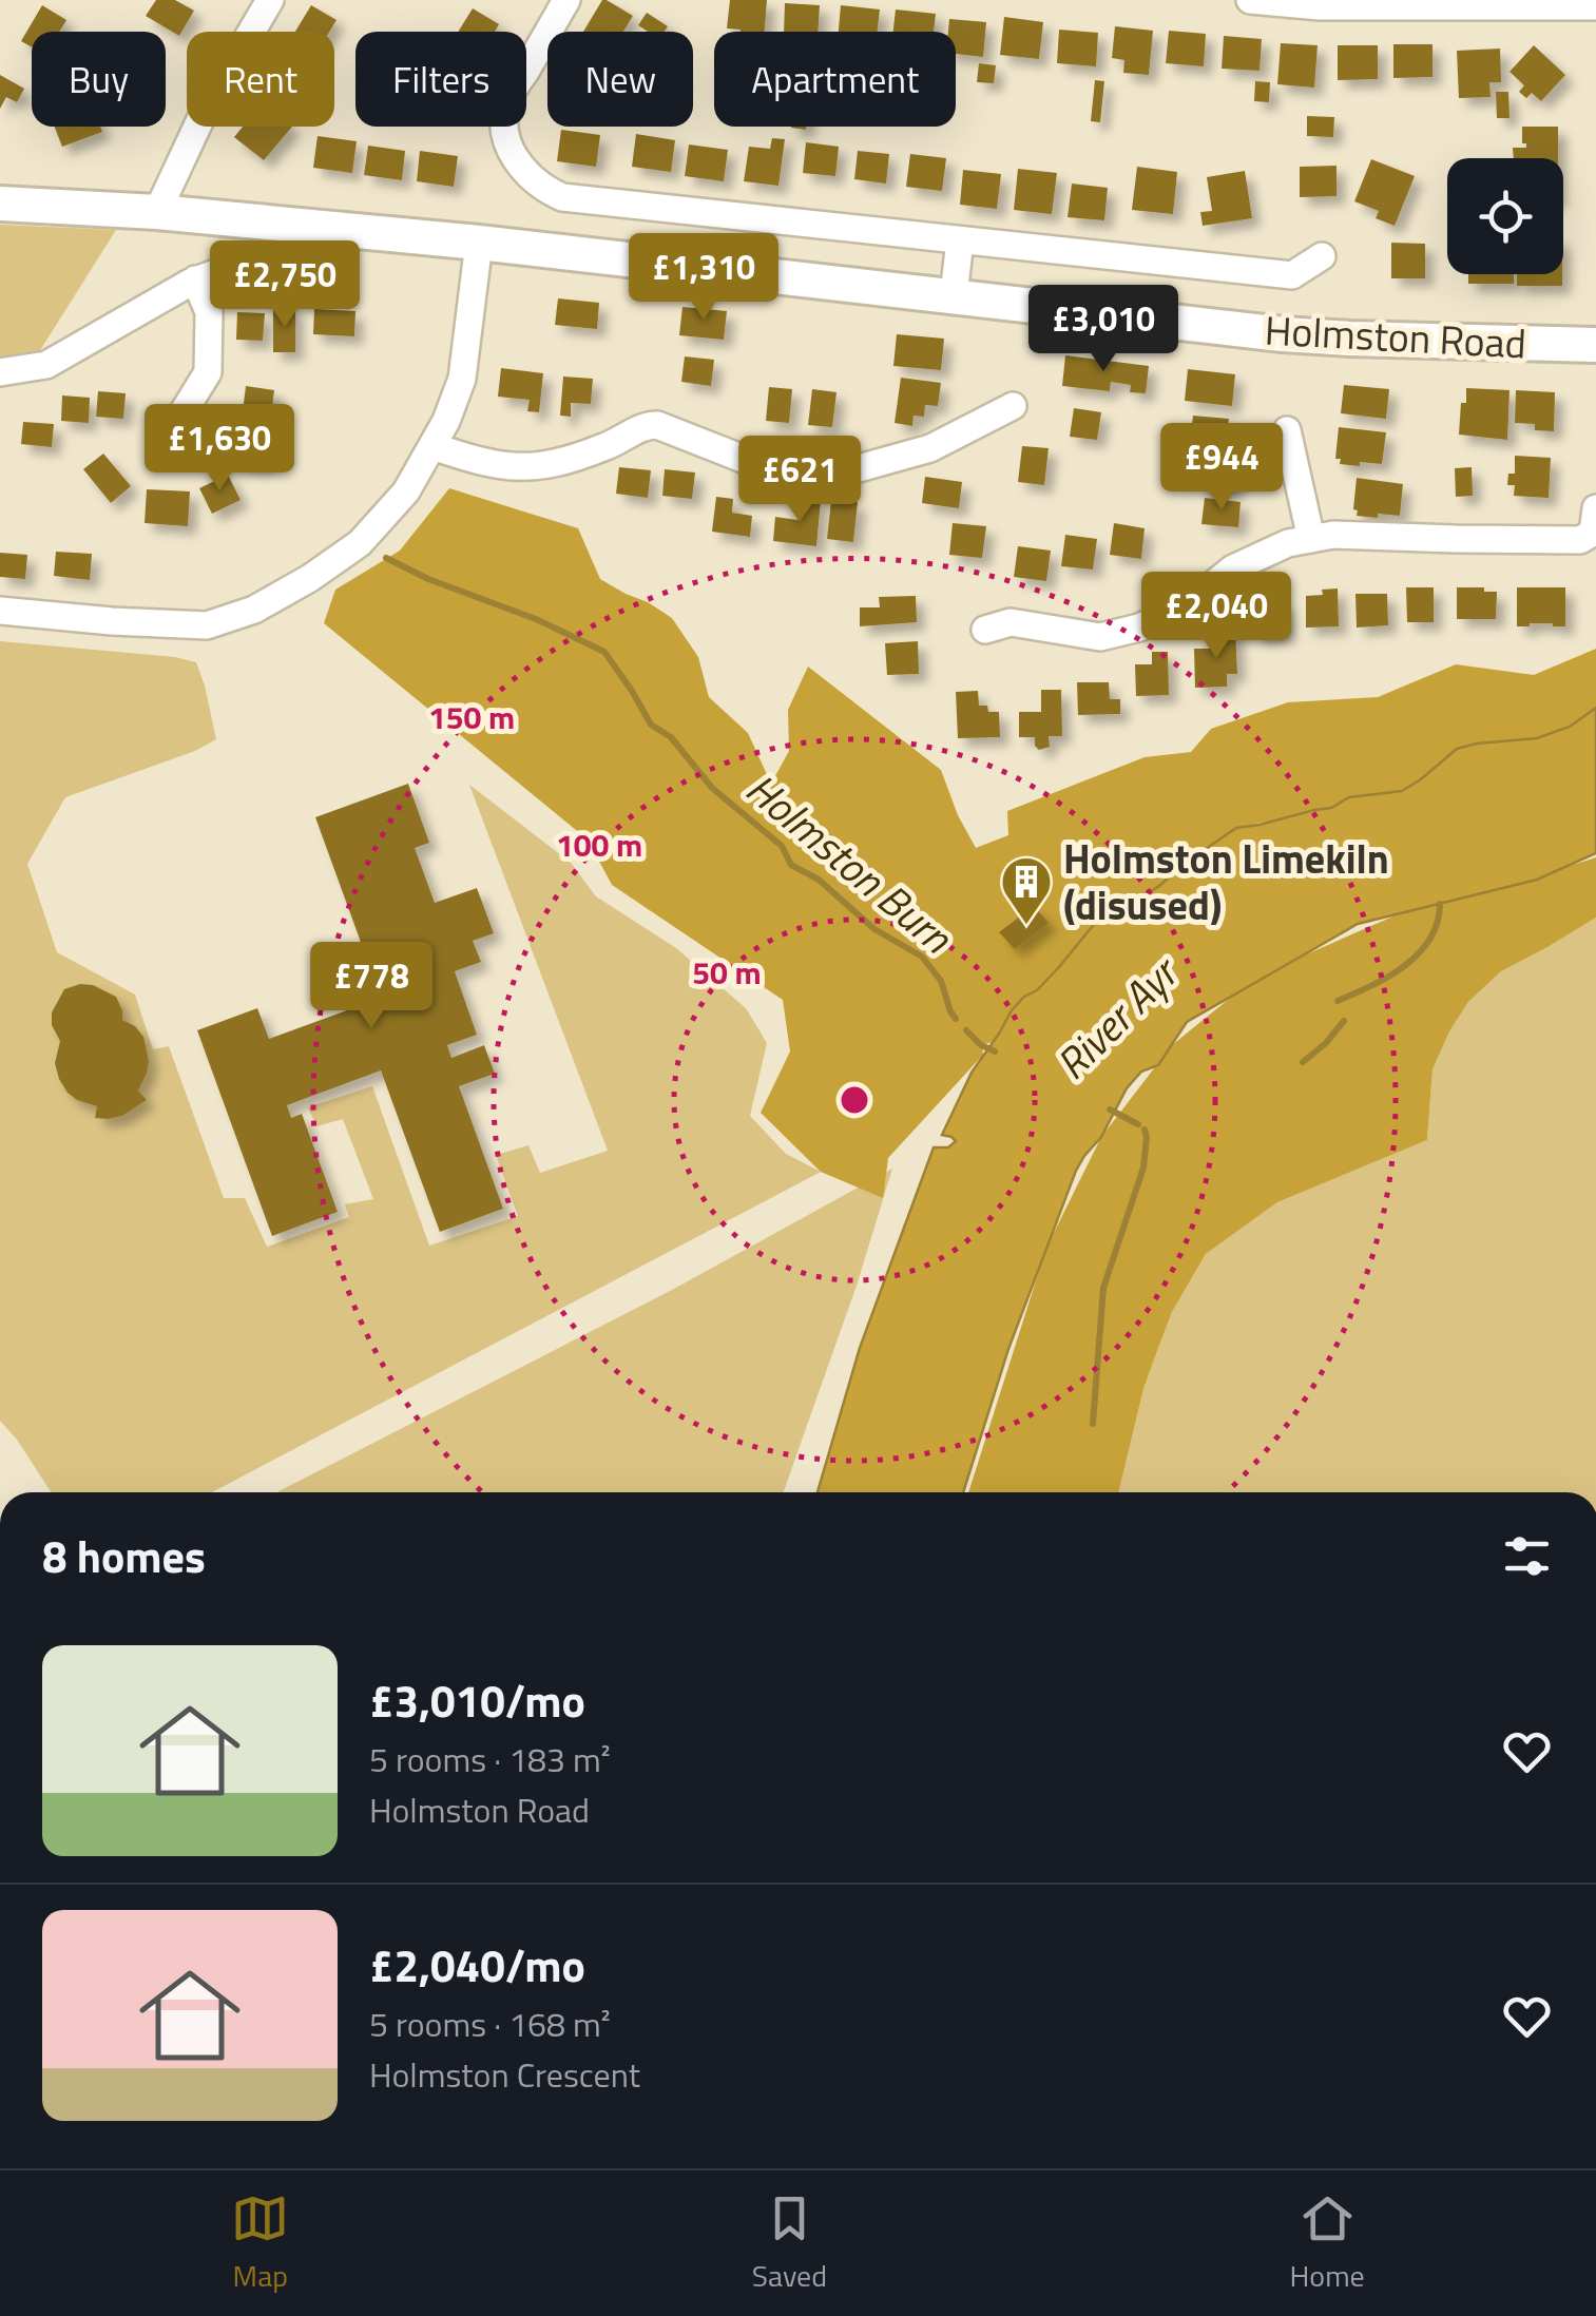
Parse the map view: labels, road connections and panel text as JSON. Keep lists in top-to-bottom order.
{
  "streets": {
    "main road": ["Holmston Road"]
  },
  "water": ["Holmston Burn", "River Ayr"],
  "places": {
    "building": ["Holmston Limekiln (disused)"]
  },
  "page": {
    "chip": [
      "Buy",
      "Rent",
      "Filters",
      "New",
      "Apartment"
    ],
    "price": [
      "£1,310",
      "£2,750",
      "£3,010",
      "£1,630",
      "£944",
      "£621",
      "£2,040",
      "£778"
    ],
    "heading": "8 homes",
    "list": [
      {
        "name": "£3,010/mo",
        "note": "5 rooms · 183 m² · Holmston Road"
      },
      {
        "name": "£2,040/mo",
        "note": "5 rooms · 168 m² · Holmston Crescent"
      }
    ],
    "tabs": ["Map", "Saved", "Home"]
  },
  "rings": ["150 m", "100 m", "50 m"]
}
